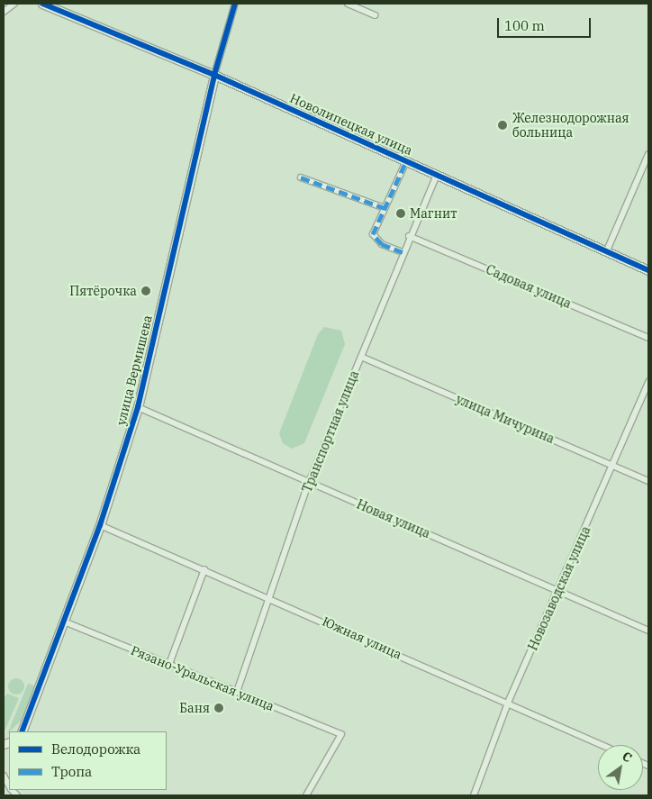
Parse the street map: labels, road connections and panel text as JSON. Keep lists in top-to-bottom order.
{
  "streets": {
    "street": [
      "Новолипецкая улица",
      "Садовая улица",
      "улица Вермишева",
      "улица Мичурина",
      "Транспортная улица",
      "Новая улица",
      "Новозаводская улица",
      "Южная улица",
      "Рязано-Уральская улица"
    ]
  },
  "crossings": [
    ["Новолипецкая улица", "улица Вермишева"],
    ["Новолипецкая улица", "Транспортная улица"],
    ["Садовая улица", "Транспортная улица"],
    ["улица Вермишева", "Новая улица"],
    ["улица Вермишева", "Южная улица"],
    ["улица Вермишева", "Рязано-Уральская улица"],
    ["улица Мичурина", "Транспортная улица"],
    ["улица Мичурина", "Новозаводская улица"],
    ["Транспортная улица", "Новая улица"],
    ["Транспортная улица", "Южная улица"],
    ["Транспортная улица", "Рязано-Уральская улица"],
    ["Новая улица", "Новозаводская улица"],
    ["Новозаводская улица", "Южная улица"]
  ],
  "places": [
    "Железнодорожная больница",
    "Магнит",
    "Пятёрочка",
    "Баня"
  ],
  "legend": ["Велодорожка", "Тропа"],
  "scale_bar": "100 m",
  "north": "top right"
}
